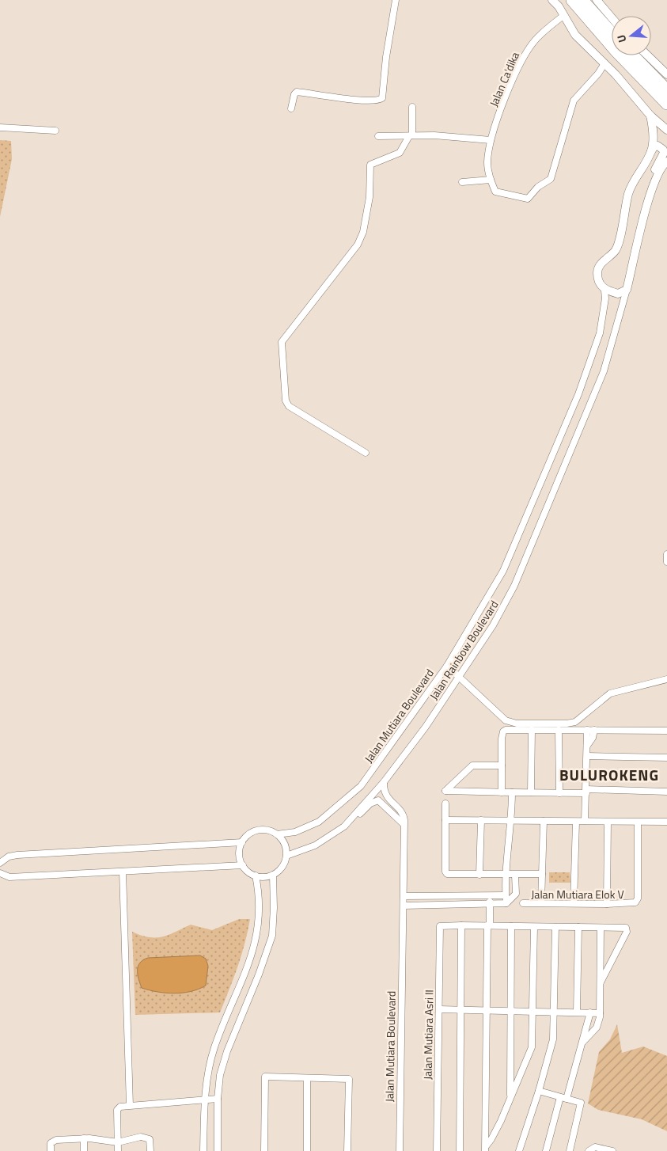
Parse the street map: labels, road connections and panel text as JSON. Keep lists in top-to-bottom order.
{
  "streets": {
    "street": [
      "Jalan Ca'dika",
      "Jalan Rainbow Boulevard",
      "Jalan Mutiara Boulevard",
      "Jalan Mutiara Elok V",
      "Jalan Mutiara Asri II"
    ]
  },
  "crossings": [
    ["Jalan Rainbow Boulevard", "Jalan Mutiara Boulevard"]
  ],
  "districts": ["BULUROKENG"],
  "north": "left"
}
